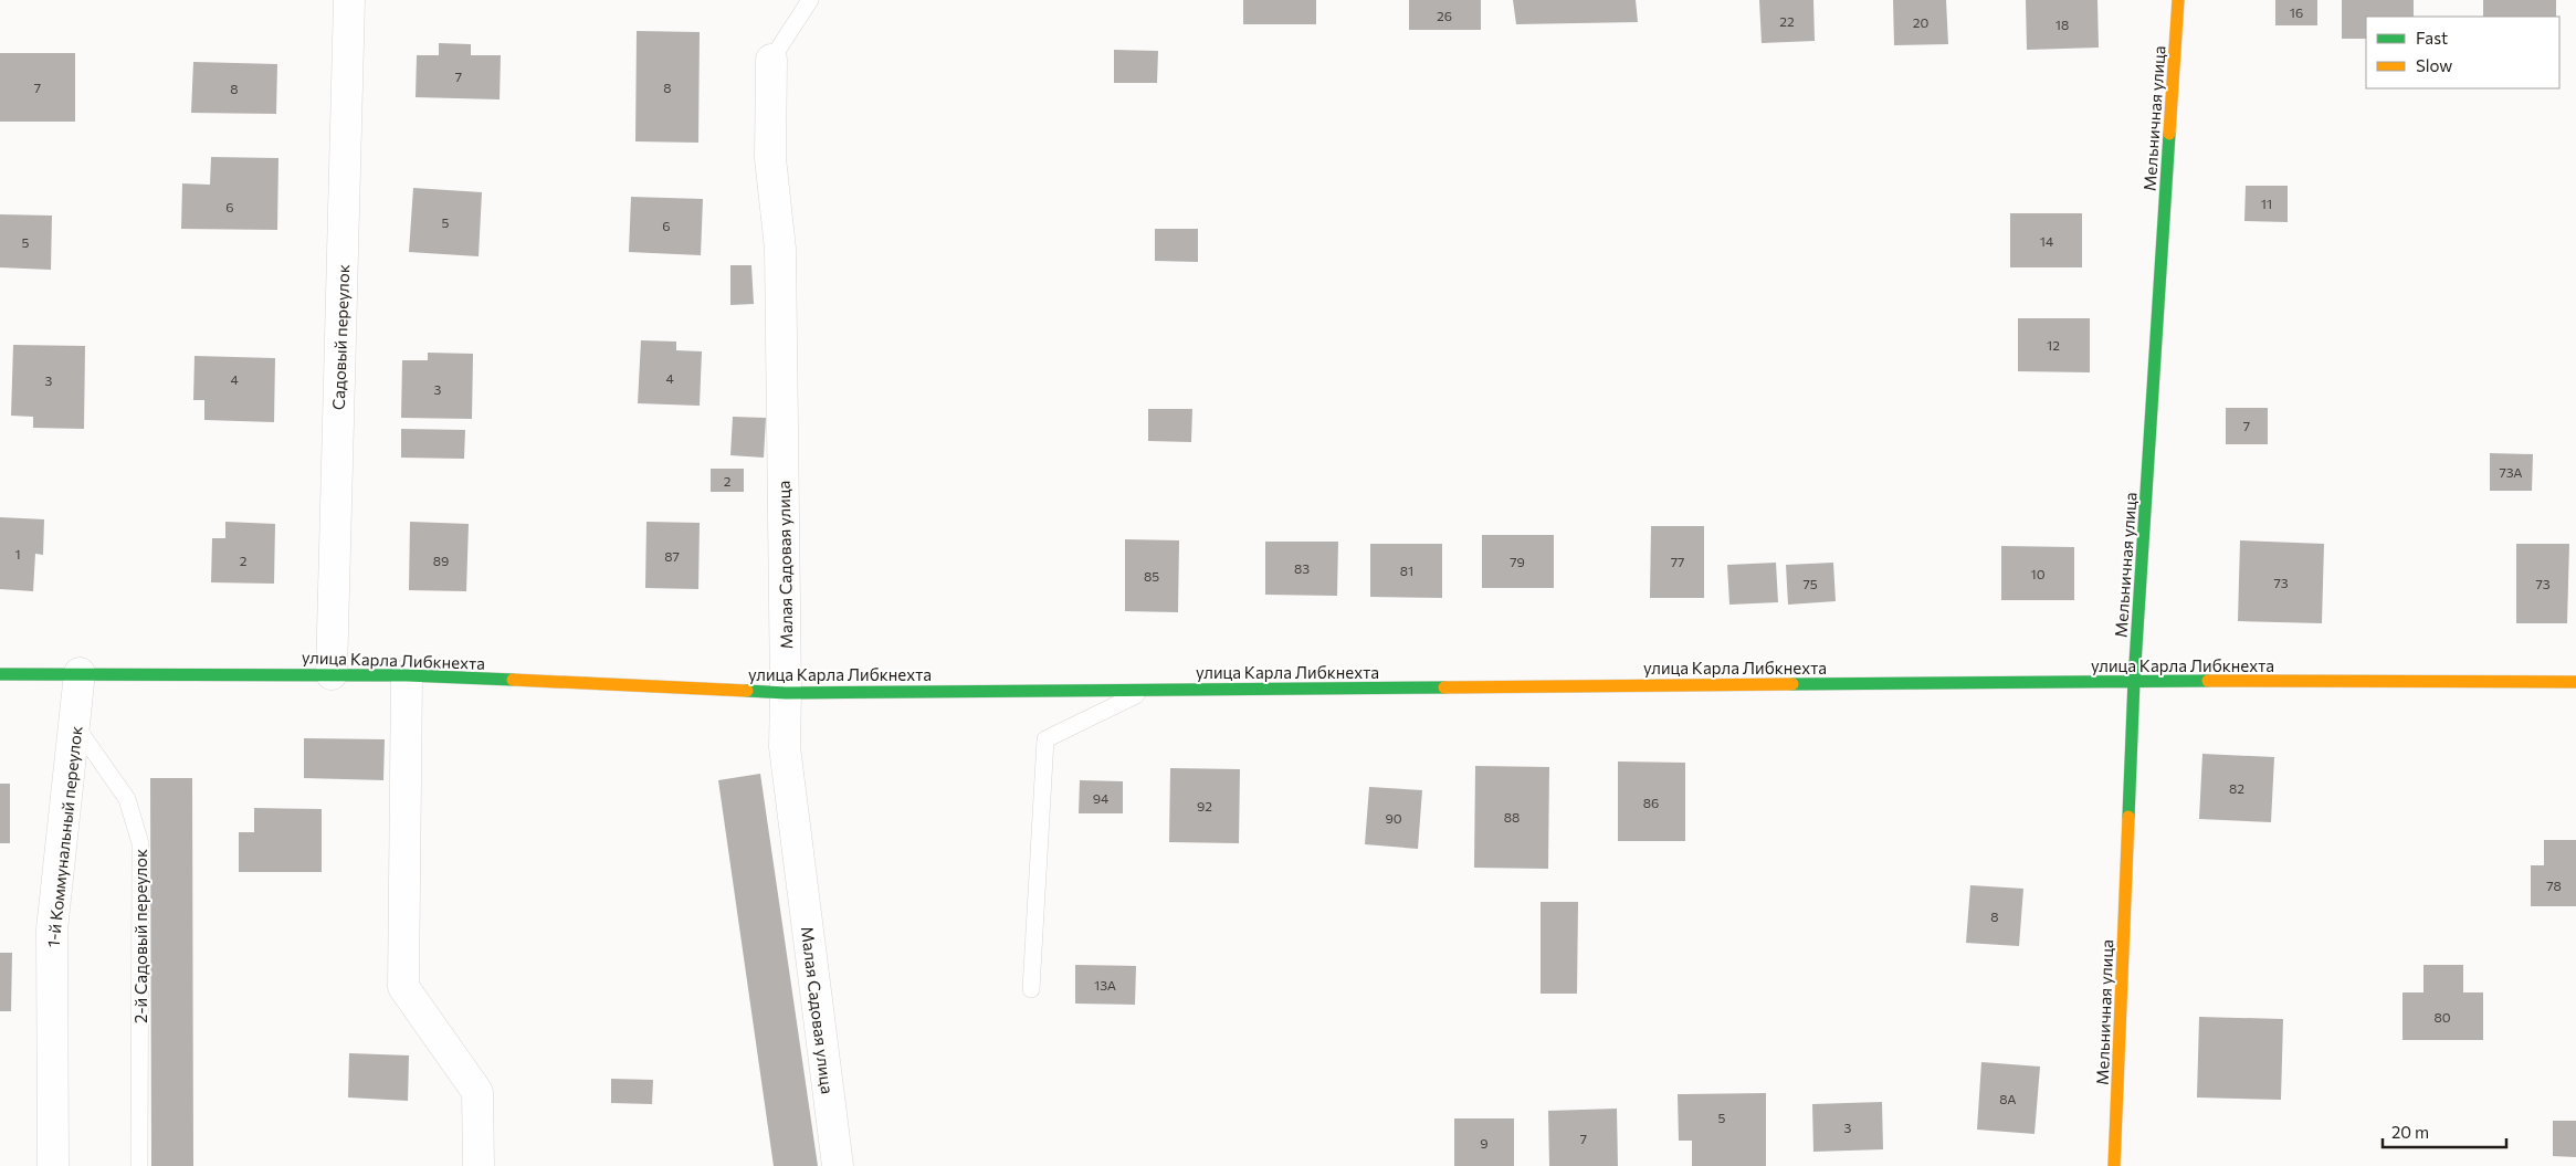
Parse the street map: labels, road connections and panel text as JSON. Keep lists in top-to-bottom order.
{
  "streets": {
    "street": [
      "Мельничная улица",
      "Садовый переулок",
      "Малая Садовая улица",
      "улица Карла Либкнехта",
      "1-й Коммунальный переулок"
    ],
    "lane": ["2-й Садовый переулок"]
  },
  "crossings": [
    ["Мельничная улица", "улица Карла Либкнехта"],
    ["Садовый переулок", "улица Карла Либкнехта"],
    ["Малая Садовая улица", "улица Карла Либкнехта"],
    ["улица Карла Либкнехта", "1-й Коммунальный переулок"],
    ["1-й Коммунальный переулок", "2-й Садовый переулок"]
  ],
  "house_numbers": [
    "16",
    "26",
    "22",
    "20",
    "18",
    "7",
    "7",
    "8",
    "8",
    "11",
    "6",
    "5",
    "6",
    "14",
    "5",
    "12",
    "4",
    "4",
    "3",
    "3",
    "7",
    "73А",
    "2",
    "1",
    "87",
    "2",
    "89",
    "79",
    "77",
    "83",
    "81",
    "10",
    "85",
    "73",
    "75",
    "73",
    "82",
    "94",
    "86",
    "92",
    "88",
    "90",
    "78",
    "8",
    "13А",
    "80",
    "8А",
    "5",
    "3",
    "7",
    "9"
  ],
  "legend": ["Fast", "Slow"],
  "scale_bar": "20 m"
}
